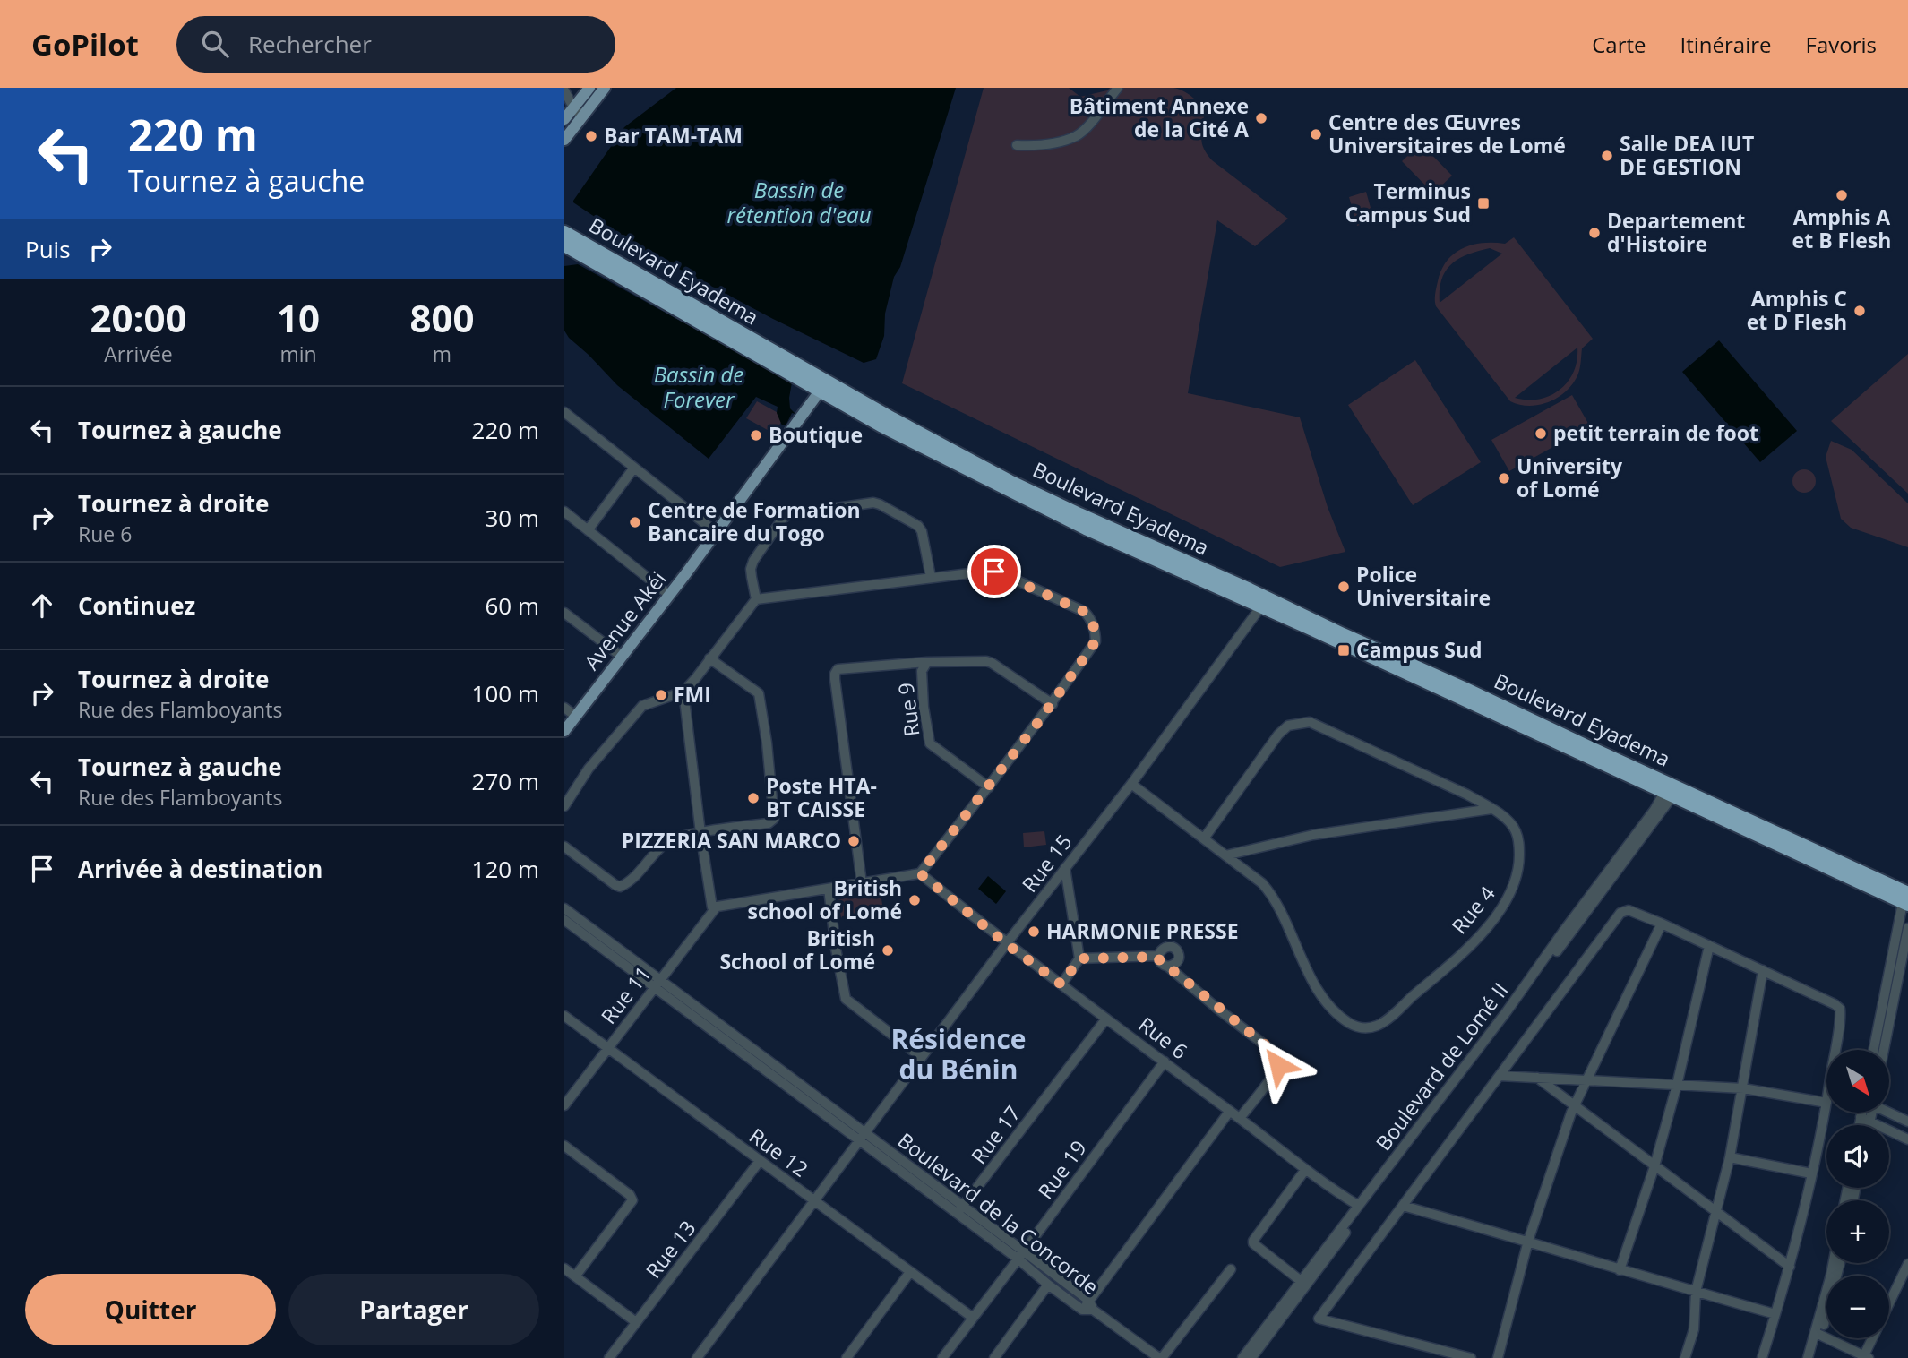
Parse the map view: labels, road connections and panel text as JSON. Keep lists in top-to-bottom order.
{
  "streets": {
    "highway": ["Boulevard Eyadema"],
    "main road": ["Avenue Akéi"],
    "street": [
      "Rue 9",
      "Rue 15",
      "Rue 4",
      "Rue 11",
      "Rue 6",
      "Boulevard de Lomé II",
      "Rue 17",
      "Rue 12",
      "Rue 19",
      "Boulevard de la Concorde",
      "Rue 13"
    ]
  },
  "crossings": [
    ["Boulevard Eyadema", "Avenue Akéi"],
    ["Boulevard Eyadema", "Rue 15"],
    ["Boulevard Eyadema", "Boulevard de Lomé II"],
    ["Rue 15", "Rue 4"],
    ["Rue 15", "Rue 6"],
    ["Rue 15", "Rue 12"],
    ["Rue 15", "Boulevard de la Concorde"],
    ["Rue 11", "Rue 12"],
    ["Rue 11", "Boulevard de la Concorde"],
    ["Rue 6", "Boulevard de Lomé II"],
    ["Rue 6", "Rue 17"],
    ["Rue 6", "Rue 19"],
    ["Rue 17", "Boulevard de la Concorde"],
    ["Rue 12", "Rue 19"],
    ["Rue 12", "Rue 13"],
    ["Rue 19", "Boulevard de la Concorde"]
  ],
  "districts": ["Résidence du Bénin"],
  "water": ["Bassin de rétention d'eau", "Bassin de Forever"],
  "places": {
    "other": [
      "Bâtiment Annexe de la Cité A",
      "Centre des Œuvres Universitaires de Lomé",
      "Bar TAM-TAM",
      "Salle DEA IUT DE GESTION",
      "Amphis A et B Flesh",
      "Departement d'Histoire",
      "Amphis C et D Flesh",
      "petit terrain de foot",
      "Boutique",
      "University of Lomé",
      "Centre de Formation Bancaire du Togo",
      "Police Universitaire",
      "FMI",
      "Poste HTA- BT CAISSE",
      "PIZZERIA SAN MARCO",
      "British school of Lomé",
      "HARMONIE PRESSE",
      "British School of Lomé"
    ],
    "transit": ["Terminus Campus Sud", "Campus Sud"]
  },
  "north": "bottom right",
  "page": {
    "header": "GoPilot",
    "search": "Rechercher",
    "nav": ["Carte", "Itinéraire", "Favoris"],
    "turn": ["220 m", "Tournez à gauche"],
    "then": "Puis",
    "eta": [
      "20:00",
      "Arrivée",
      "10",
      "min",
      "800",
      "m"
    ],
    "list": [
      {
        "name": "Tournez à gauche",
        "value": "220 m"
      },
      {
        "name": "Tournez à droite",
        "note": "Rue 6",
        "value": "30 m"
      },
      {
        "name": "Continuez",
        "value": "60 m"
      },
      {
        "name": "Tournez à droite",
        "note": "Rue des Flamboyants",
        "value": "100 m"
      },
      {
        "name": "Tournez à gauche",
        "note": "Rue des Flamboyants",
        "value": "270 m"
      },
      {
        "name": "Arrivée à destination",
        "value": "120 m"
      }
    ],
    "map_buttons": ["+", "−"],
    "buttons": ["Quitter", "Partager"]
  }
}
